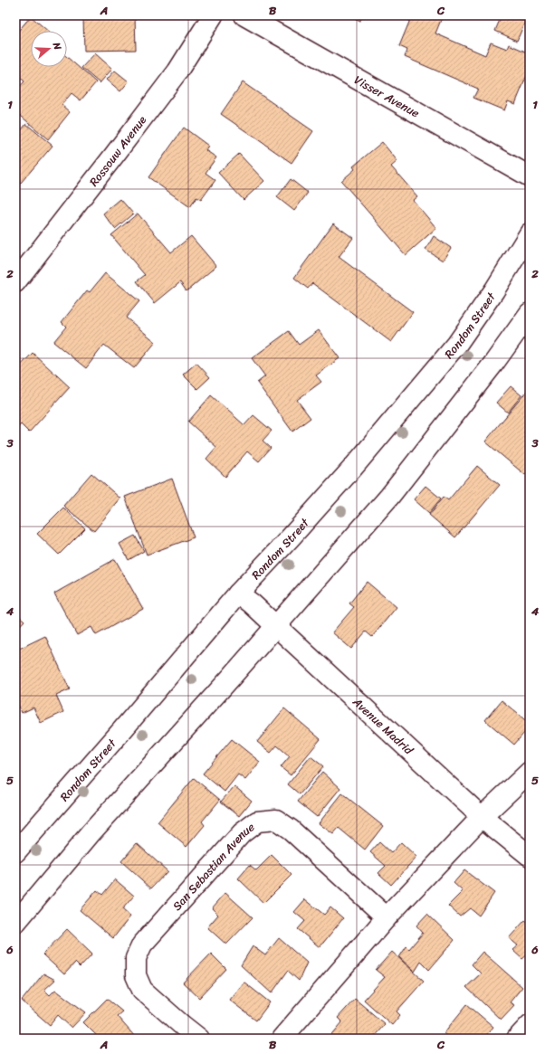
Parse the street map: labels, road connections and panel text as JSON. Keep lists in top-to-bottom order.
{
  "streets": {
    "street": [
      "Visser Avenue",
      "Rossouw Avenue",
      "Rondom Street",
      "Avenue Madrid",
      "San Sebastian Avenue"
    ]
  },
  "crossings": [
    ["Rondom Street", "Avenue Madrid"]
  ],
  "north": "right",
  "grid": {
    "columns": ["A", "B", "C"],
    "rows": [
      "1",
      "2",
      "3",
      "4",
      "5",
      "6"
    ]
  }
}
